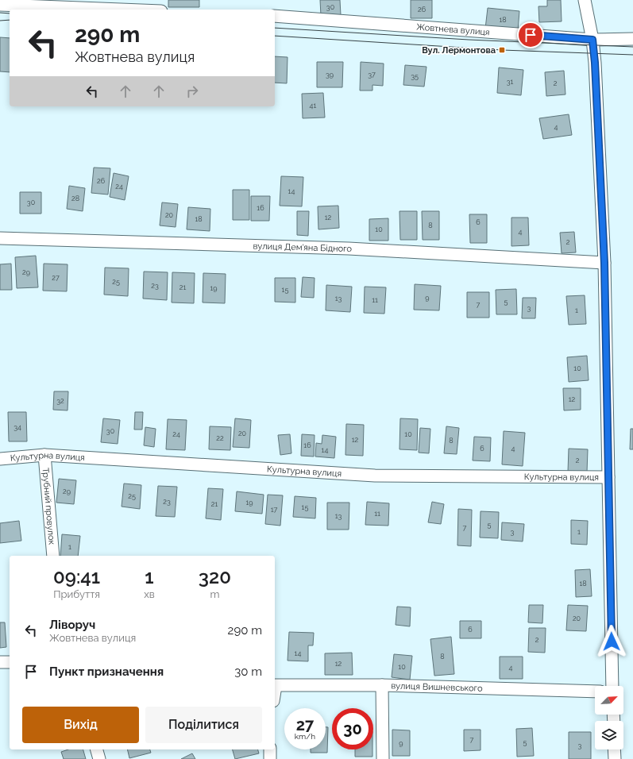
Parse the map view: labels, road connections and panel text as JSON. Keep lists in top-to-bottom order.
{
  "streets": {
    "street": [
      "Жовтнева вулиця",
      "вулиця Дем'яна Бідного",
      "Культурна вулиця",
      "Трубний провулок",
      "вулиця Вишневського"
    ]
  },
  "crossings": [
    ["Культурна вулиця", "Трубний провулок"]
  ],
  "places": {
    "transit": ["Вул. Лермонтова"]
  },
  "house_numbers": [
    "30",
    "26",
    "18",
    "39",
    "37",
    "35",
    "31",
    "2",
    "41",
    "4",
    "26",
    "24",
    "14",
    "28",
    "30",
    "16",
    "20",
    "12",
    "18",
    "6",
    "8",
    "10",
    "4",
    "2",
    "29",
    "27",
    "25",
    "23",
    "21",
    "19",
    "15",
    "9",
    "13",
    "11",
    "5",
    "7",
    "3",
    "1",
    "10",
    "12",
    "32",
    "34",
    "30",
    "20",
    "24",
    "10",
    "22",
    "12",
    "8",
    "16",
    "6",
    "4",
    "14",
    "2",
    "29",
    "25",
    "23",
    "19",
    "21",
    "15",
    "17",
    "11",
    "13",
    "5",
    "7",
    "3",
    "1",
    "1",
    "18",
    "20",
    "6",
    "2",
    "14",
    "8",
    "12",
    "10",
    "4",
    "7",
    "5",
    "9",
    "3"
  ],
  "north": "top right",
  "page": {
    "turn": ["290 m", "Жовтнева вулиця"],
    "eta": [
      "09:41",
      "Прибуття",
      "1",
      "хв",
      "320",
      "m"
    ],
    "list": [
      {
        "name": "Ліворуч",
        "note": "Жовтнева вулиця",
        "value": "290 m"
      },
      {
        "name": "Пункт призначення",
        "value": "30 m"
      }
    ],
    "buttons": ["Вихід", "Поділитися"],
    "speed": "27 km/h",
    "limit": "30"
  }
}
